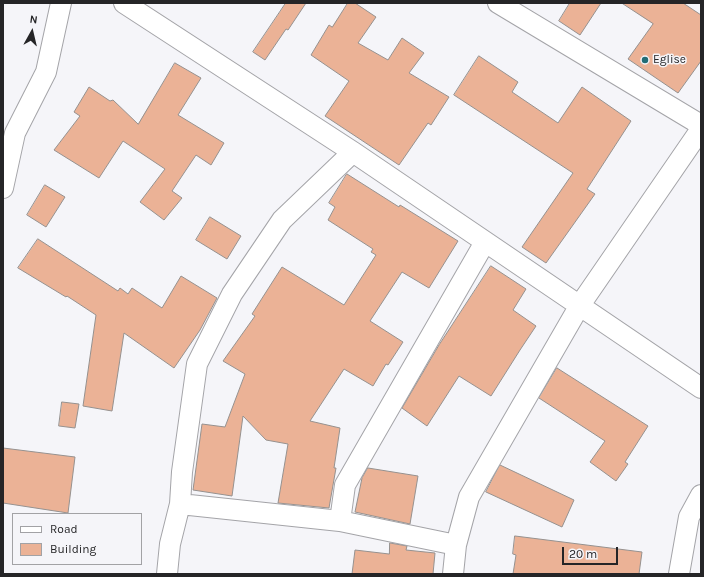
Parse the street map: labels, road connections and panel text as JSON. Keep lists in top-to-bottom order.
{
  "places": ["Eglise"],
  "legend": ["Road", "Building"],
  "scale_bar": "20 m",
  "north": "top"
}
